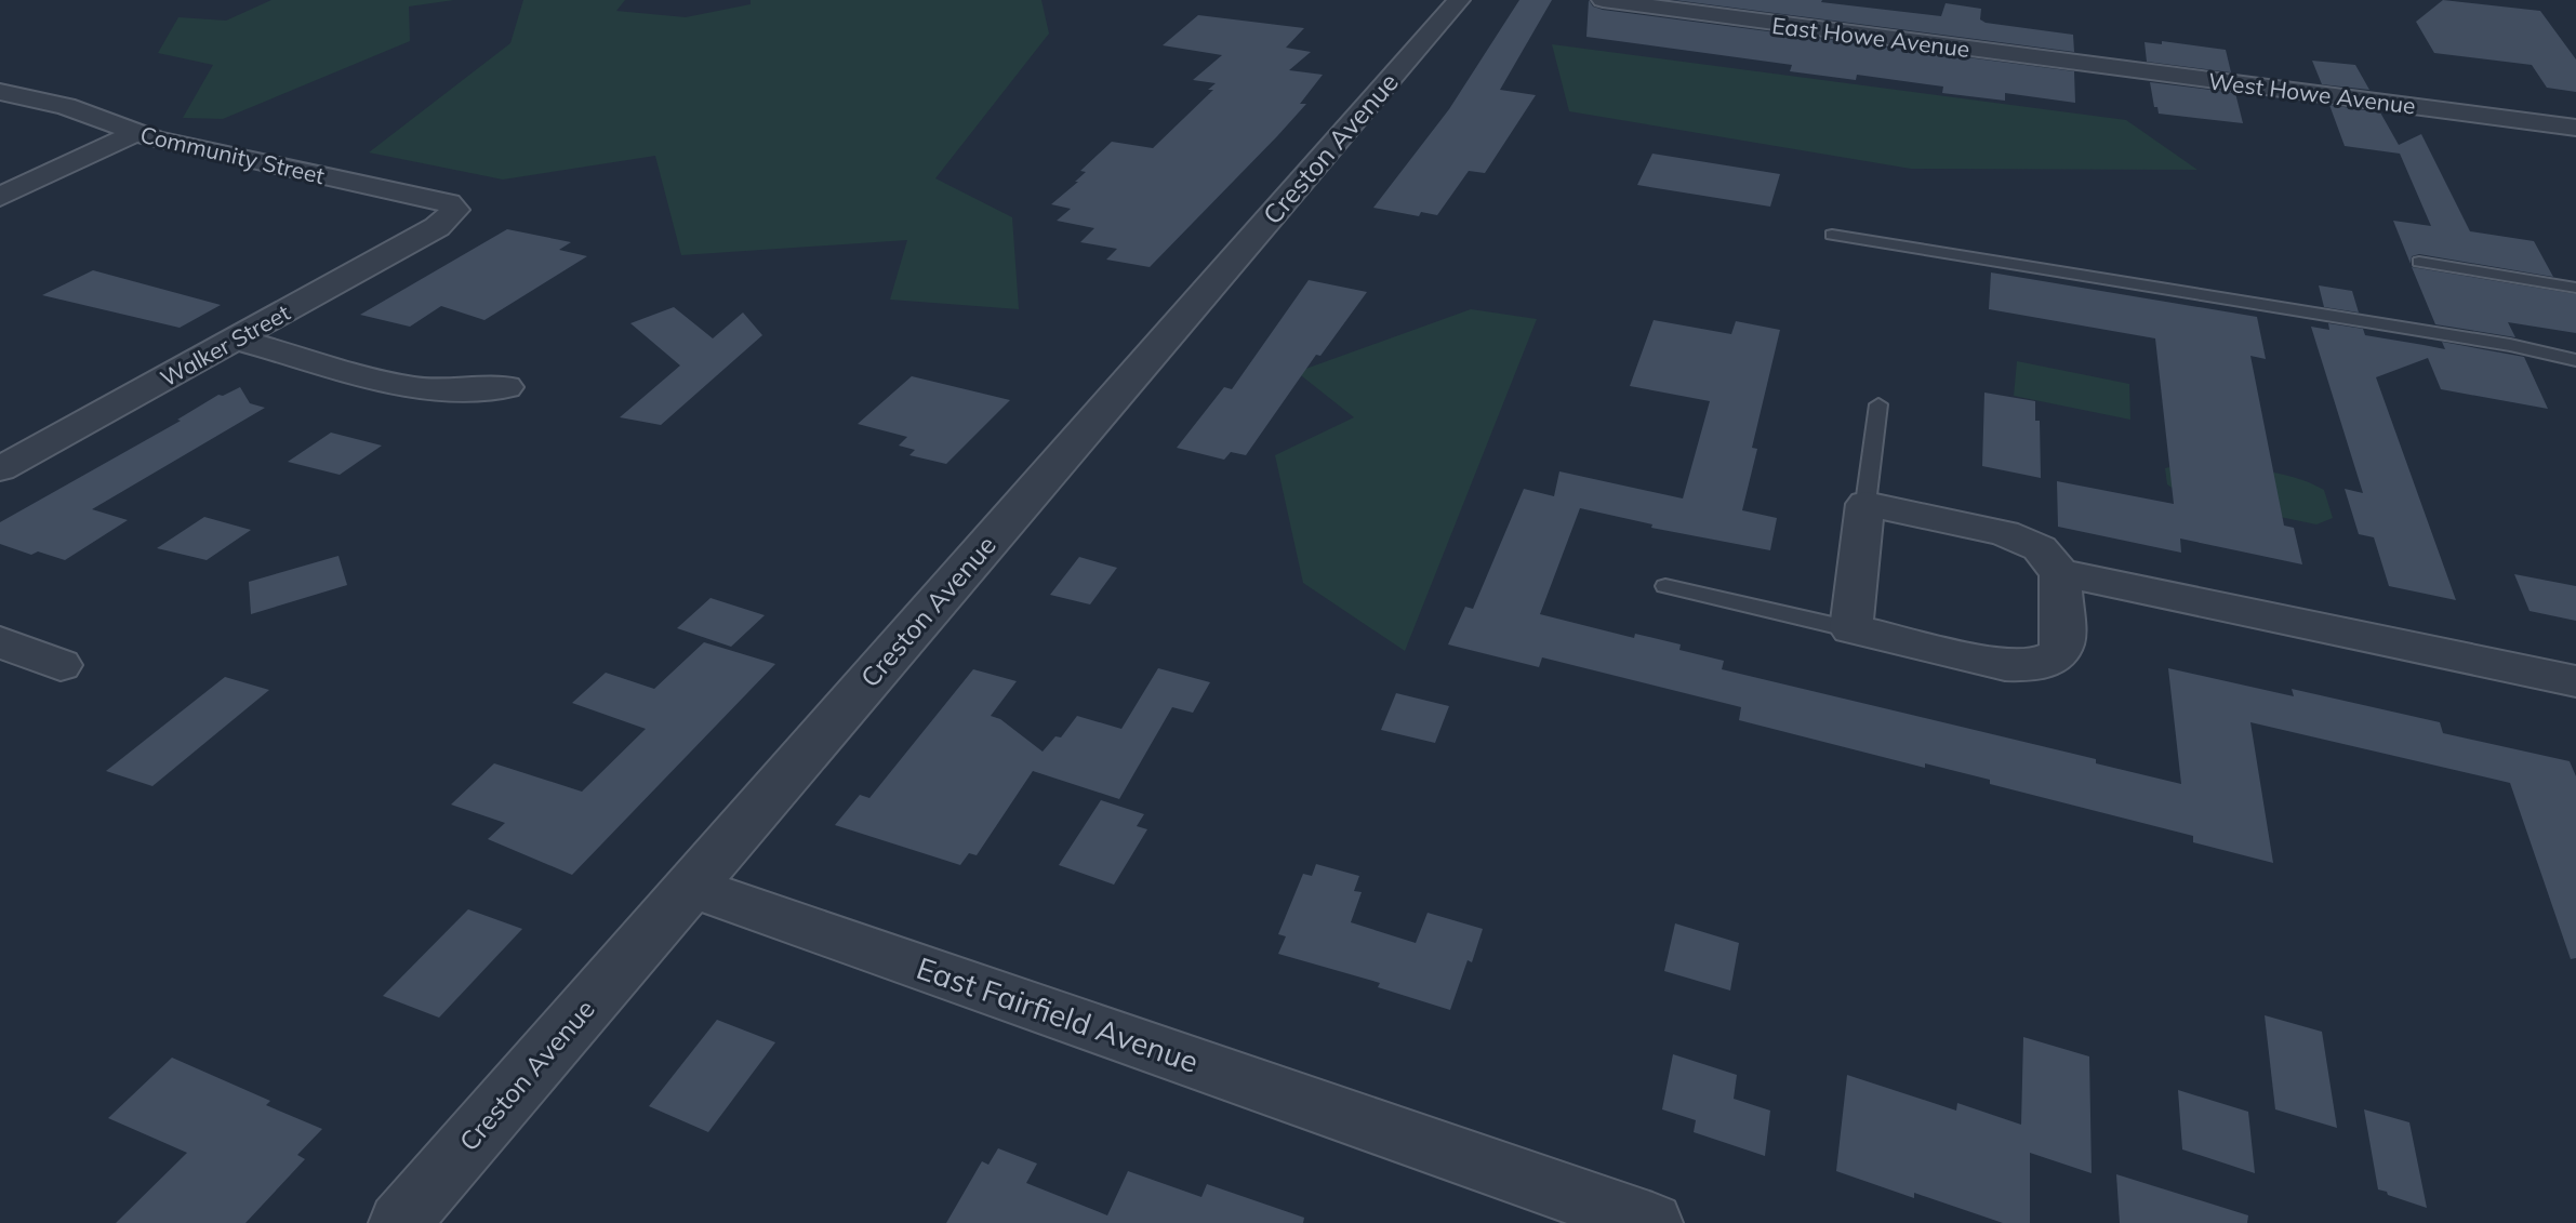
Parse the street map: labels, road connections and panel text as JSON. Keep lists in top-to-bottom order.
{
  "streets": {
    "street": [
      "East Howe Avenue",
      "West Howe Avenue",
      "Creston Avenue",
      "Community Street",
      "Walker Street",
      "East Fairfield Avenue"
    ]
  },
  "crossings": [
    ["East Howe Avenue", "West Howe Avenue"],
    ["Creston Avenue", "East Fairfield Avenue"],
    ["Community Street", "Walker Street"]
  ]
}
